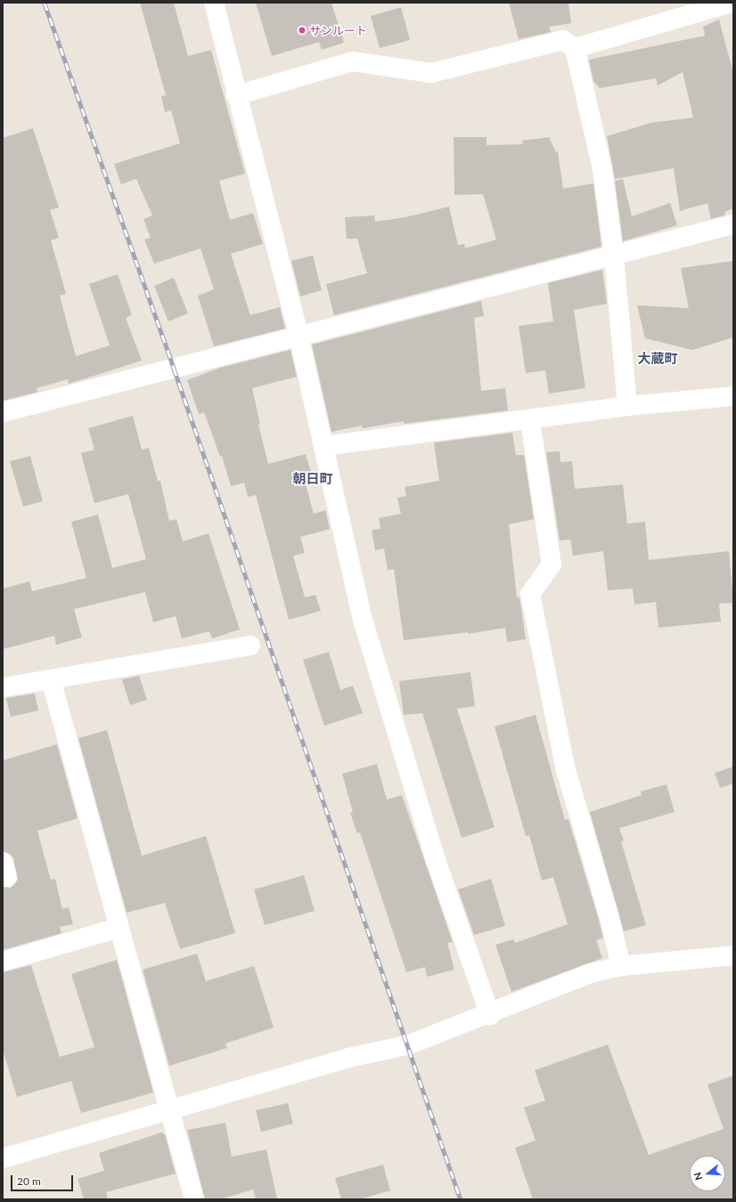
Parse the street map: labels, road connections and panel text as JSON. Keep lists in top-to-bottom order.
{
  "districts": ["大蔵町", "朝日町"],
  "places": ["サンルート"],
  "scale_bar": "20 m",
  "north": "left"
}
